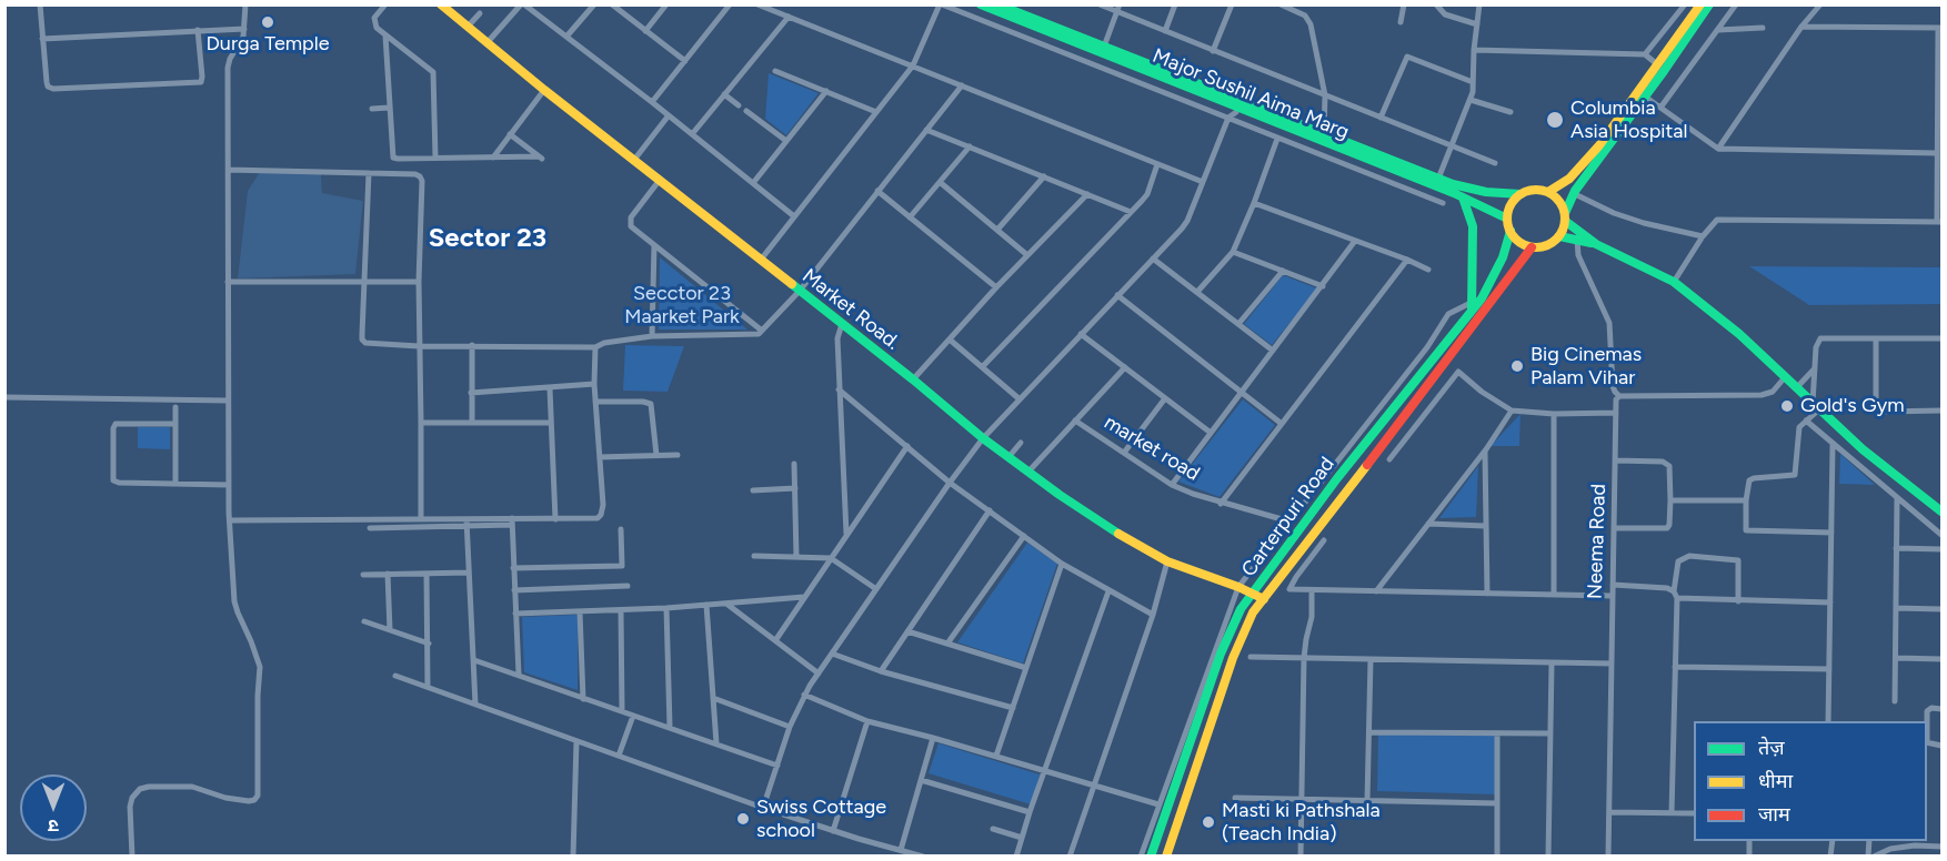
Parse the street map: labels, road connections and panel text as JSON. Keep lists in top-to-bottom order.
{
  "streets": {
    "street": [
      "Major Sushil Aima Marg",
      "Market Road.",
      "market road",
      "Carterpuri Road",
      "Neema Road"
    ]
  },
  "crossings": [
    ["Major Sushil Aima Marg", "Carterpuri Road"],
    ["Market Road.", "Carterpuri Road"]
  ],
  "districts": ["Sector 23"],
  "parks": ["Secctor 23 Maarket Park"],
  "places": [
    "Durga Temple",
    "Columbia Asia Hospital",
    "Big Cinemas Palam Vihar",
    "Gold's Gym",
    "Swiss Cottage school",
    "Masti ki Pathshala (Teach India)"
  ],
  "legend": ["तेज़", "धीमा", "जाम"],
  "north": "bottom"
}
